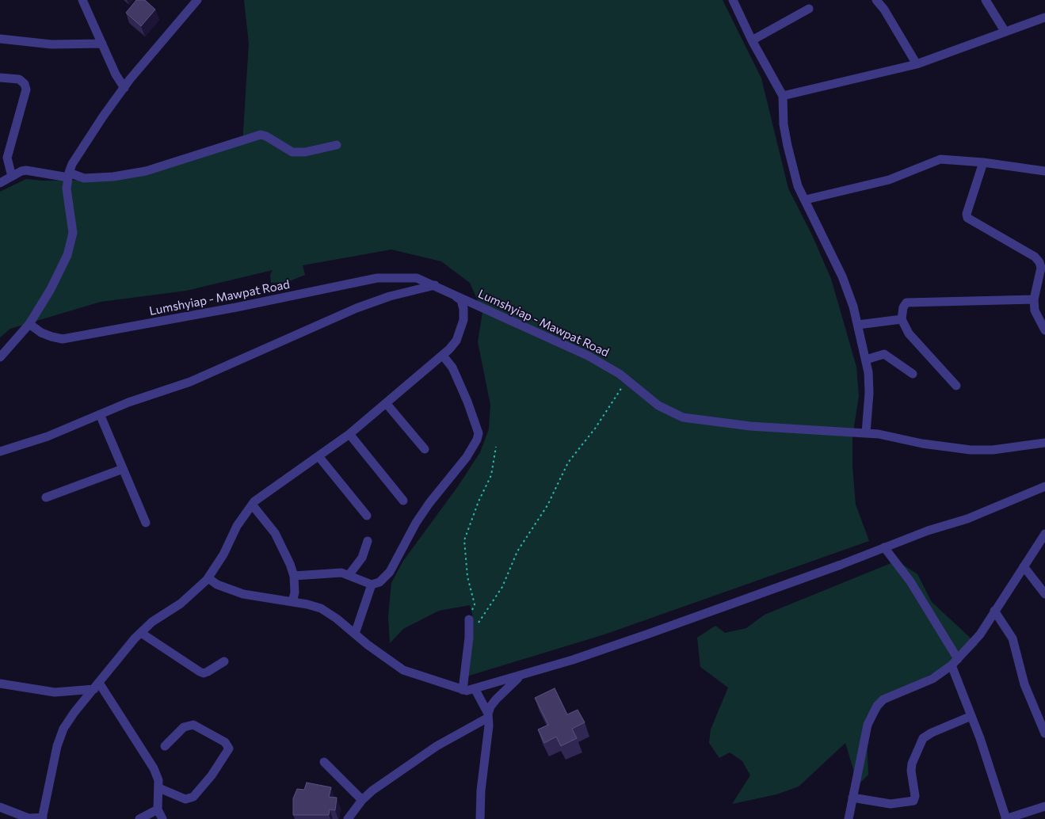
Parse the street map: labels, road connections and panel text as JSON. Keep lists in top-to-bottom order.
{
  "streets": {
    "street": ["Lumshyiap - Mawpat Road"]
  }
}
